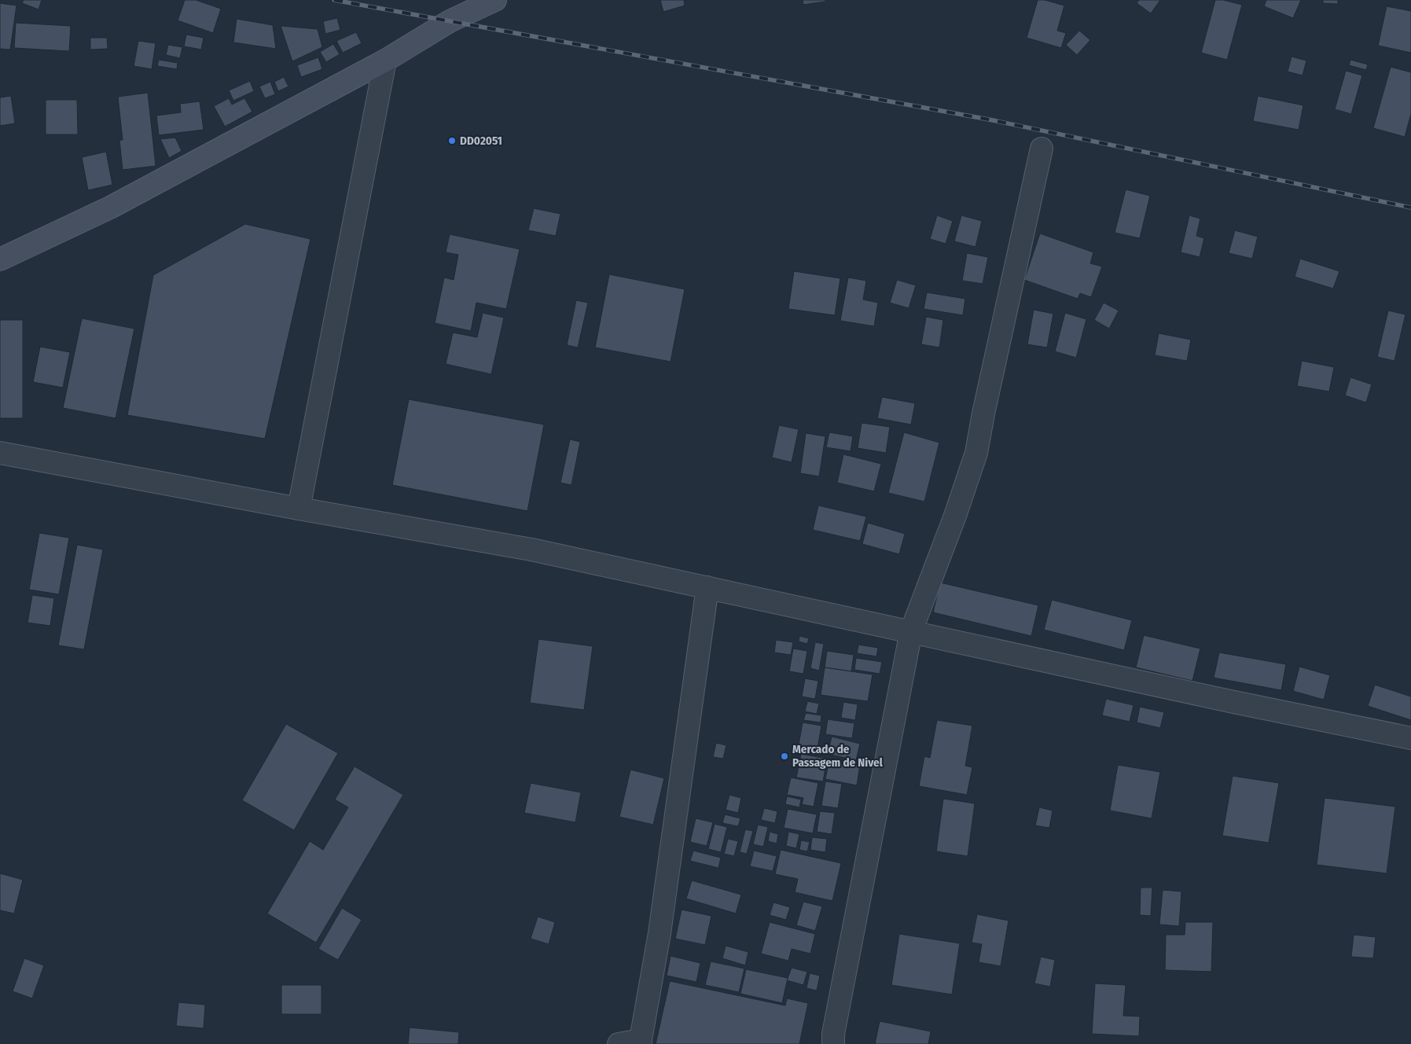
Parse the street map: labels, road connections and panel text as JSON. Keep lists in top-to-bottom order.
{
  "places": ["DD02051", "Mercado de Passagem de Nivel"]
}
